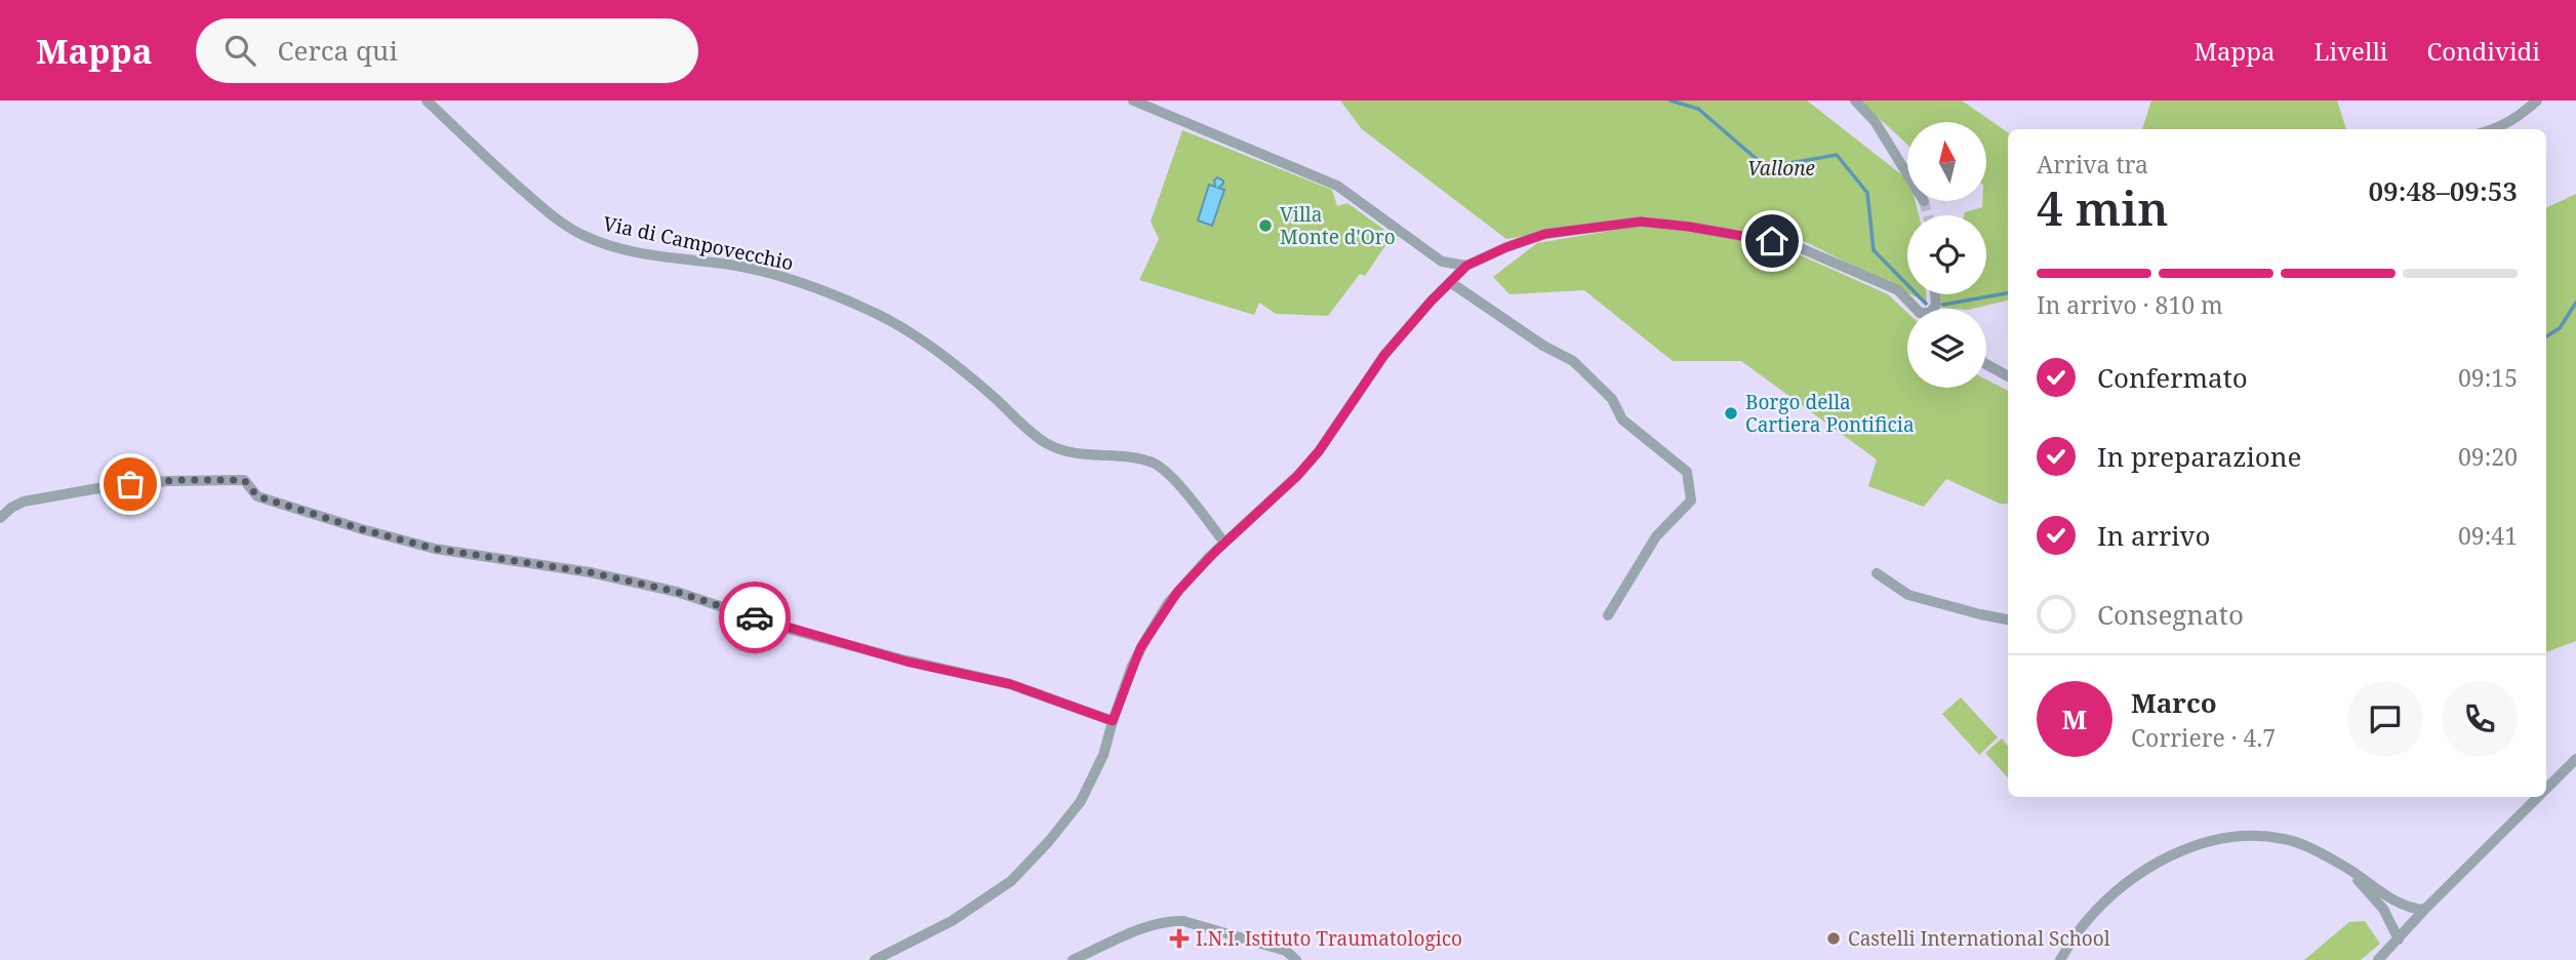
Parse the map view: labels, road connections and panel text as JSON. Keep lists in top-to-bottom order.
{
  "streets": {
    "street": ["Via di Campovecchio"]
  },
  "parks": ["Vallone"],
  "places": {
    "other": ["Villa Monte d'Oro", "Borgo della Cartiera Pontificia", "Castelli International School"],
    "health": ["I.N.I. Istituto Traumatologico"]
  },
  "north": "top",
  "page": {
    "header": "Mappa",
    "search": "Cerca qui",
    "nav": ["Mappa", "Livelli", "Condividi"],
    "heading": ["4 min", "Arriva tra", "09:48–09:53"],
    "panel": ["Marco", "Corriere · 4.7"],
    "bar": "In arrivo · 810 m",
    "list": [
      ["Confermato", "09:15"],
      ["In preparazione", "09:20"],
      ["In arrivo", "09:41"],
      "Consegnato"
    ],
    "round": "M"
  }
}
